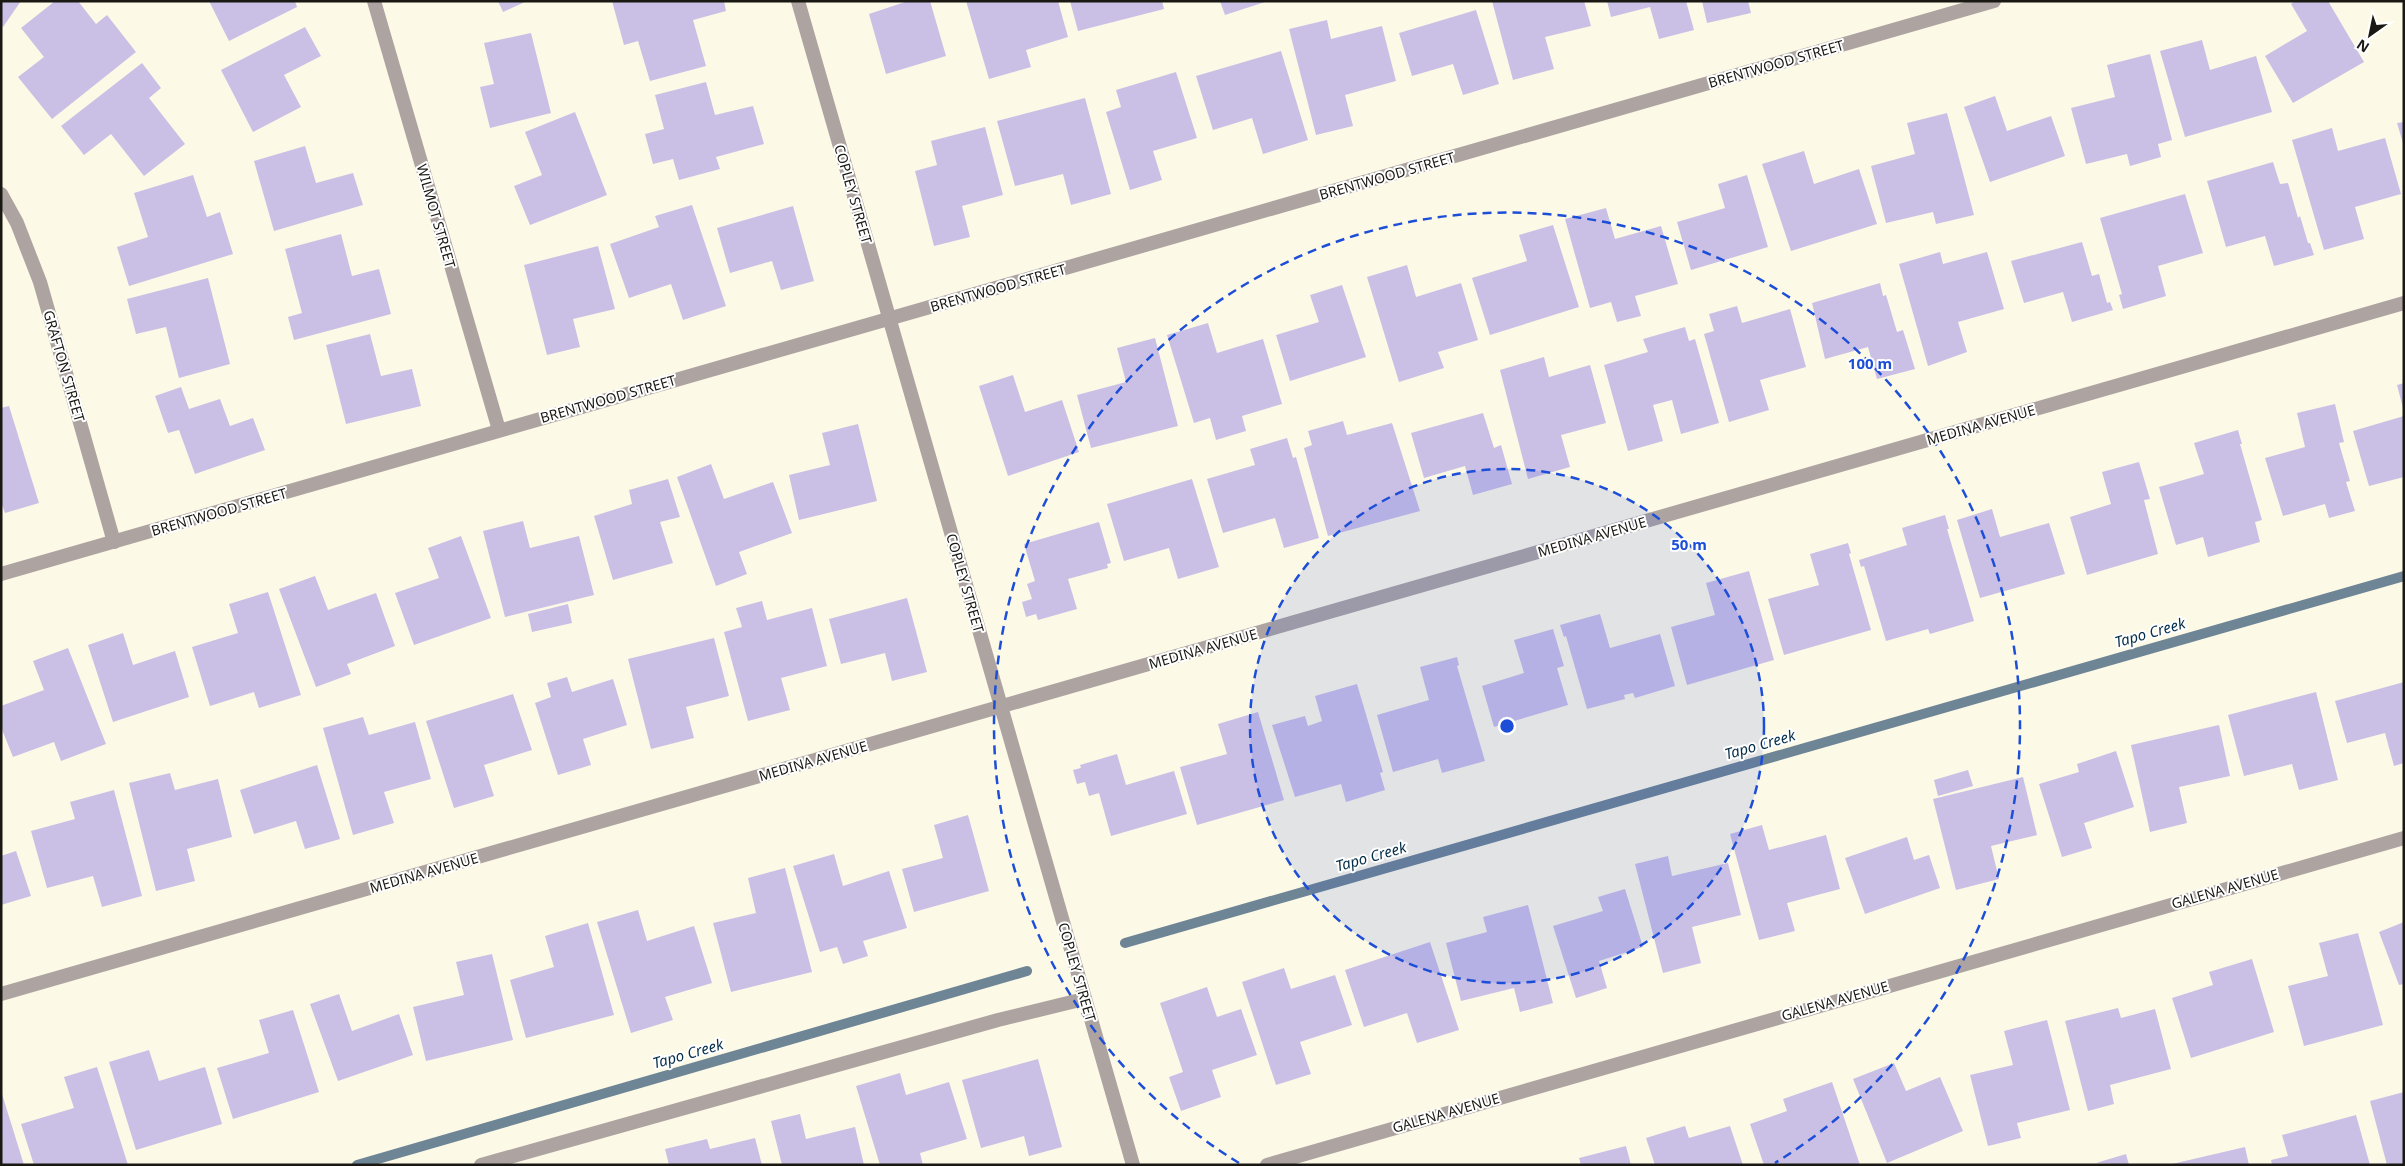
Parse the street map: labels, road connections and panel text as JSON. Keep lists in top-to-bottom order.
{
  "streets": {
    "street": [
      "BRENTWOOD STREET",
      "COPLEY STREET",
      "WILMOT STREET",
      "GRAFTON STREET",
      "MEDINA AVENUE",
      "GALENA AVENUE"
    ]
  },
  "crossings": [
    ["BRENTWOOD STREET", "COPLEY STREET"],
    ["BRENTWOOD STREET", "WILMOT STREET"],
    ["BRENTWOOD STREET", "GRAFTON STREET"],
    ["COPLEY STREET", "MEDINA AVENUE"]
  ],
  "water": ["Tapo Creek"],
  "north": "bottom left",
  "rings": ["100 m", "50 m"]
}
